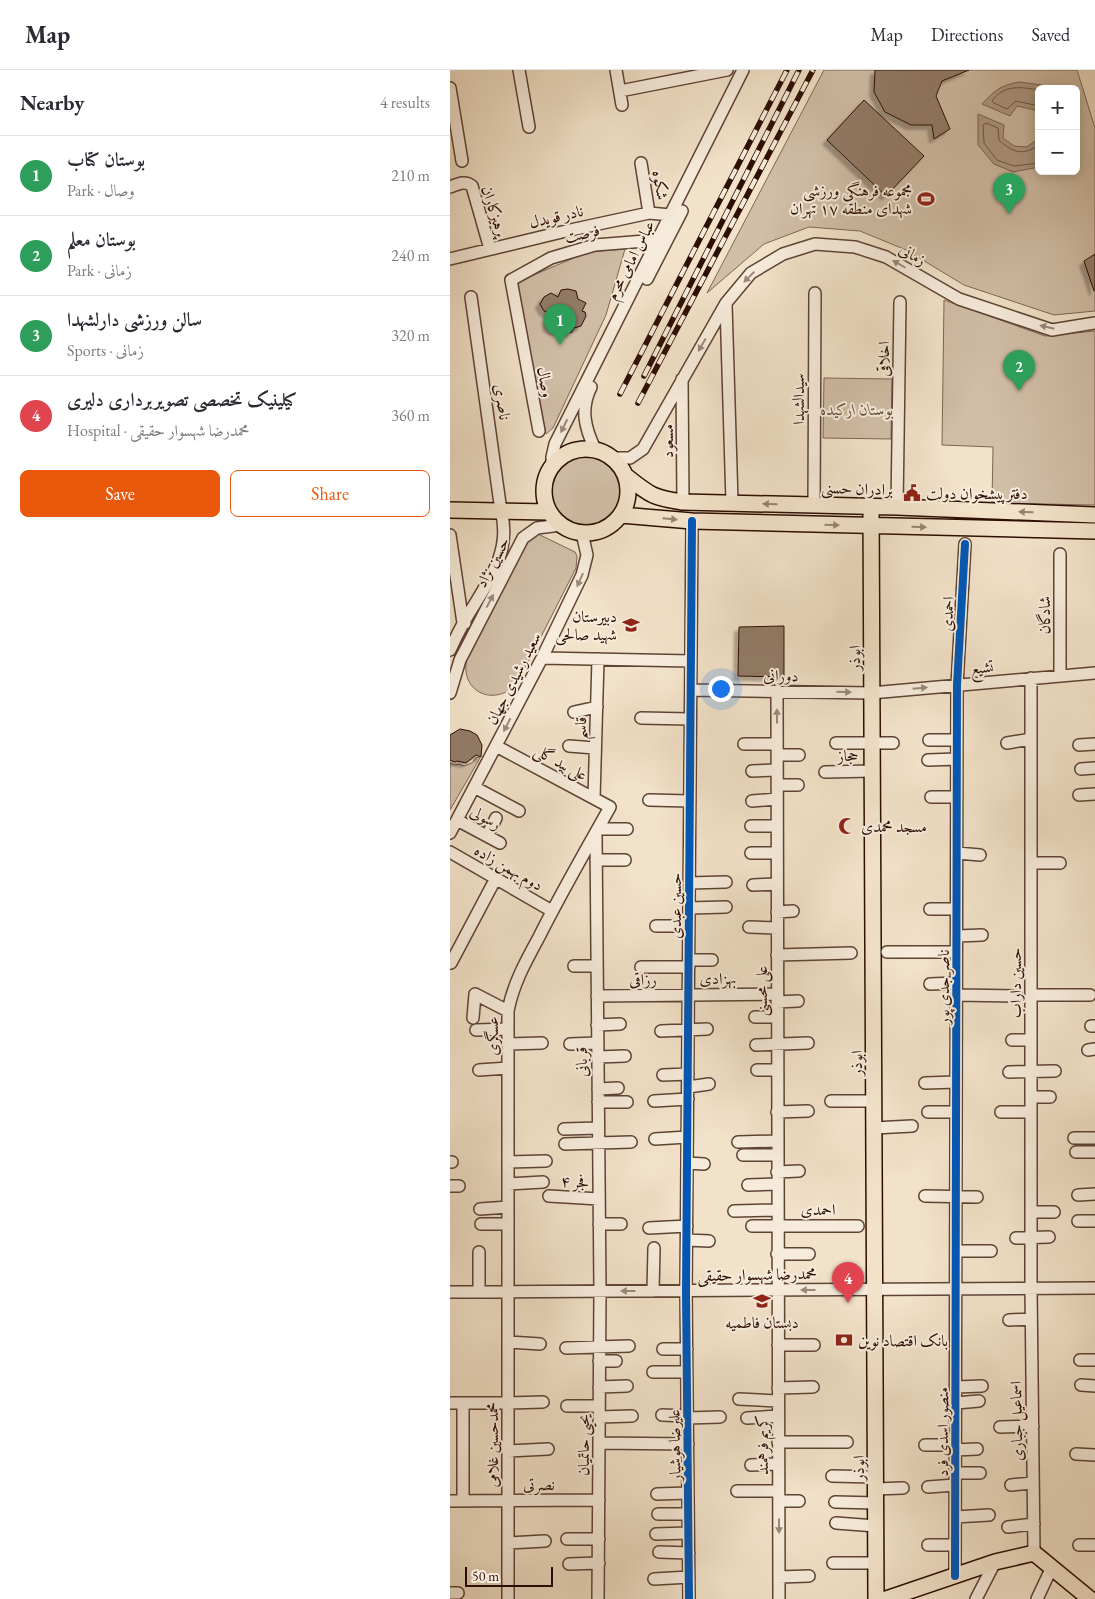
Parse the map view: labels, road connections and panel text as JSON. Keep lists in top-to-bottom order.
{
  "streets": {
    "main road": ["برادران حسنی", "ابوذر"],
    "street": [
      "شکوه",
      "پرهیزکاران",
      "نادر قویدل",
      "فرصت",
      "زمانی",
      "عباس امامی محرم",
      "اخلاقی",
      "وصال",
      "سیدالشهدا",
      "ناصری",
      "مسعود",
      "حسین نژاد",
      "احمدی",
      "شادگان",
      "تشیع",
      "دورانی",
      "سعید رشیدی جهان",
      "قاسم",
      "حجاز",
      "علی بید گلی",
      "رسولی",
      "دوم بهمن زاده",
      "حسین عبدی",
      "بهزادی",
      "رزاقی",
      "حسین داراب",
      "ناصر جدی پور",
      "علی محسنی",
      "عسگری",
      "قربانی",
      "فجر ۴",
      "محمدرضا شهسوار حقیقی",
      "اسماعیل جباری",
      "منصور اسدی فرد",
      "محمدحسین غلامی",
      "یحیی حاتمیان",
      "علیرضا هوشیار",
      "کریم فرهمند",
      "نصرتی"
    ]
  },
  "crossings": [
    ["شکوه", "نادر قویدل"],
    ["پرهیزکاران", "نادر قویدل"],
    ["نادر قویدل", "عباس امامی محرم"],
    ["فرصت", "عباس امامی محرم"],
    ["فرصت", "وصال"],
    ["زمانی", "عباس امامی محرم"],
    ["زمانی", "مسعود"],
    ["زمانی", "برادران حسنی"],
    ["زمانی", "حسین نژاد"],
    ["زمانی", "سعید رشیدی جهان"],
    ["عباس امامی محرم", "برادران حسنی"],
    ["عباس امامی محرم", "حسین نژاد"],
    ["عباس امامی محرم", "سعید رشیدی جهان"],
    ["اخلاقی", "برادران حسنی"],
    ["سیدالشهدا", "برادران حسنی"],
    ["مسعود", "برادران حسنی"],
    ["برادران حسنی", "حسین نژاد"],
    ["برادران حسنی", "ابوذر"],
    ["برادران حسنی", "سعید رشیدی جهان"],
    ["حسین نژاد", "سعید رشیدی جهان"],
    ["احمدی", "تشیع"],
    ["احمدی", "ناصر جدی پور"],
    ["احمدی", "علی محسنی"],
    ["شادگان", "تشیع"],
    ["ابوذر", "تشیع"],
    ["ابوذر", "دورانی"],
    ["ابوذر", "حجاز"],
    ["ابوذر", "محمدرضا شهسوار حقیقی"],
    ["تشیع", "دورانی"],
    ["تشیع", "حسین داراب"],
    ["تشیع", "ناصر جدی پور"],
    ["دورانی", "حسین عبدی"],
    ["دورانی", "علی محسنی"],
    ["سعید رشیدی جهان", "علی بید گلی"],
    ["سعید رشیدی جهان", "رسولی"],
    ["قاسم", "علی بید گلی"],
    ["علی بید گلی", "عسگری"],
    ["دوم بهمن زاده", "عسگری"],
    ["حسین عبدی", "بهزادی"],
    ["حسین عبدی", "رزاقی"],
    ["حسین عبدی", "محمدرضا شهسوار حقیقی"],
    ["حسین عبدی", "علیرضا هوشیار"],
    ["بهزادی", "رزاقی"],
    ["بهزادی", "علی محسنی"],
    ["رزاقی", "قربانی"],
    ["حسین داراب", "محمدرضا شهسوار حقیقی"],
    ["حسین داراب", "اسماعیل جباری"],
    ["ناصر جدی پور", "محمدرضا شهسوار حقیقی"],
    ["ناصر جدی پور", "منصور اسدی فرد"],
    ["علی محسنی", "محمدرضا شهسوار حقیقی"],
    ["علی محسنی", "کریم فرهمند"],
    ["عسگری", "قربانی"],
    ["عسگری", "محمدرضا شهسوار حقیقی"],
    ["عسگری", "محمدحسین غلامی"],
    ["قربانی", "فجر ۴"],
    ["قربانی", "محمدرضا شهسوار حقیقی"],
    ["قربانی", "یحیی حاتمیان"],
    ["محمدرضا شهسوار حقیقی", "اسماعیل جباری"],
    ["محمدرضا شهسوار حقیقی", "منصور اسدی فرد"],
    ["محمدرضا شهسوار حقیقی", "محمدحسین غلامی"],
    ["محمدرضا شهسوار حقیقی", "یحیی حاتمیان"],
    ["محمدرضا شهسوار حقیقی", "علیرضا هوشیار"],
    ["محمدرضا شهسوار حقیقی", "کریم فرهمند"],
    ["محمدحسین غلامی", "نصرتی"],
    ["یحیی حاتمیان", "نصرتی"]
  ],
  "one_way": ["زمانی", "حسین نژاد", "سعید رشیدی جهان"],
  "parks": ["بوستان ارکیده"],
  "places": {
    "sports": ["مجموعه فرهنگی ورزشی شهدای منطقه ۱۷ تهران"],
    "public building": ["دفترپیشخوان دولت"],
    "school or university": ["دبیرستان شهید صالحی", "دبستان فاطمیه"],
    "mosque": ["مسجد محمدی"],
    "bank": ["بانک اقتصاد نوین"]
  },
  "scale_bar": "50 m",
  "page": {
    "header": "Map",
    "nav": ["Map", "Directions", "Saved"],
    "heading": ["Nearby", "4 results"],
    "map_buttons": ["+", "−"],
    "list": [
      {
        "mark": "1",
        "name": "بوستان کتاب",
        "note": "Park · وصال",
        "value": "210 m"
      },
      {
        "mark": "2",
        "name": "بوستان معلم",
        "note": "Park · زمانی",
        "value": "240 m"
      },
      {
        "mark": "3",
        "name": "سالن ورزشی دارلشهدا",
        "note": "Sports · زمانی",
        "value": "320 m"
      },
      {
        "mark": "4",
        "name": "کیلینیک تخصصی تصویربرداری دلیری",
        "note": "Hospital · محمدرضا شهسوار حقیقی",
        "value": "360 m"
      }
    ],
    "pins": [
      "3",
      "1",
      "2",
      "4"
    ],
    "buttons": ["Save", "Share"],
    "scale": "50 m"
  }
}
